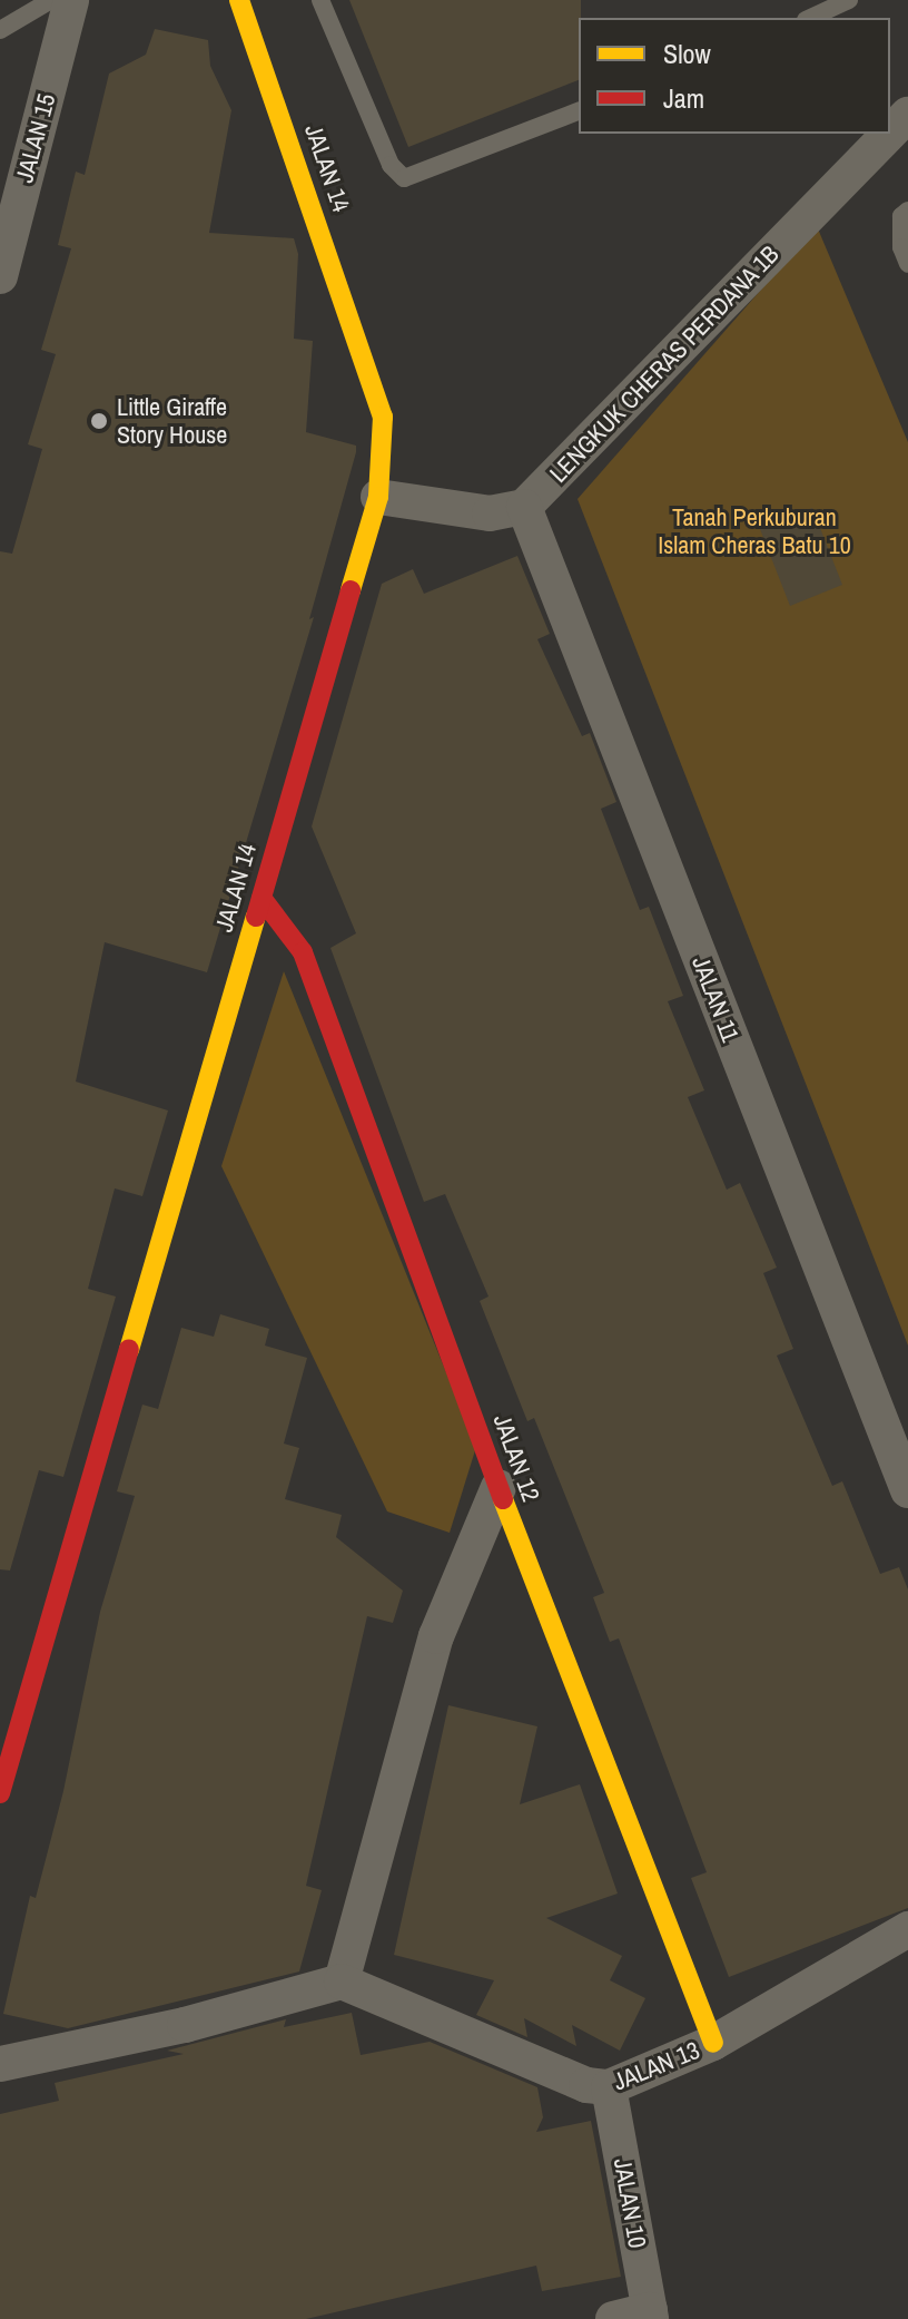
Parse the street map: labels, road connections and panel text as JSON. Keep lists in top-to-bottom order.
{
  "streets": {
    "street": [
      "JALAN 15",
      "JALAN 14",
      "LENGKUK CHERAS PERDANA 1B",
      "JALAN 11",
      "JALAN 12",
      "JALAN 13",
      "JALAN 10"
    ]
  },
  "crossings": [
    ["JALAN 14", "JALAN 12"],
    ["LENGKUK CHERAS PERDANA 1B", "JALAN 11"],
    ["JALAN 12", "JALAN 13"],
    ["JALAN 13", "JALAN 10"]
  ],
  "parks": ["Tanah Perkuburan Islam Cheras Batu 10"],
  "places": ["Little Giraffe Story House"],
  "legend": ["Slow", "Jam"]
}
